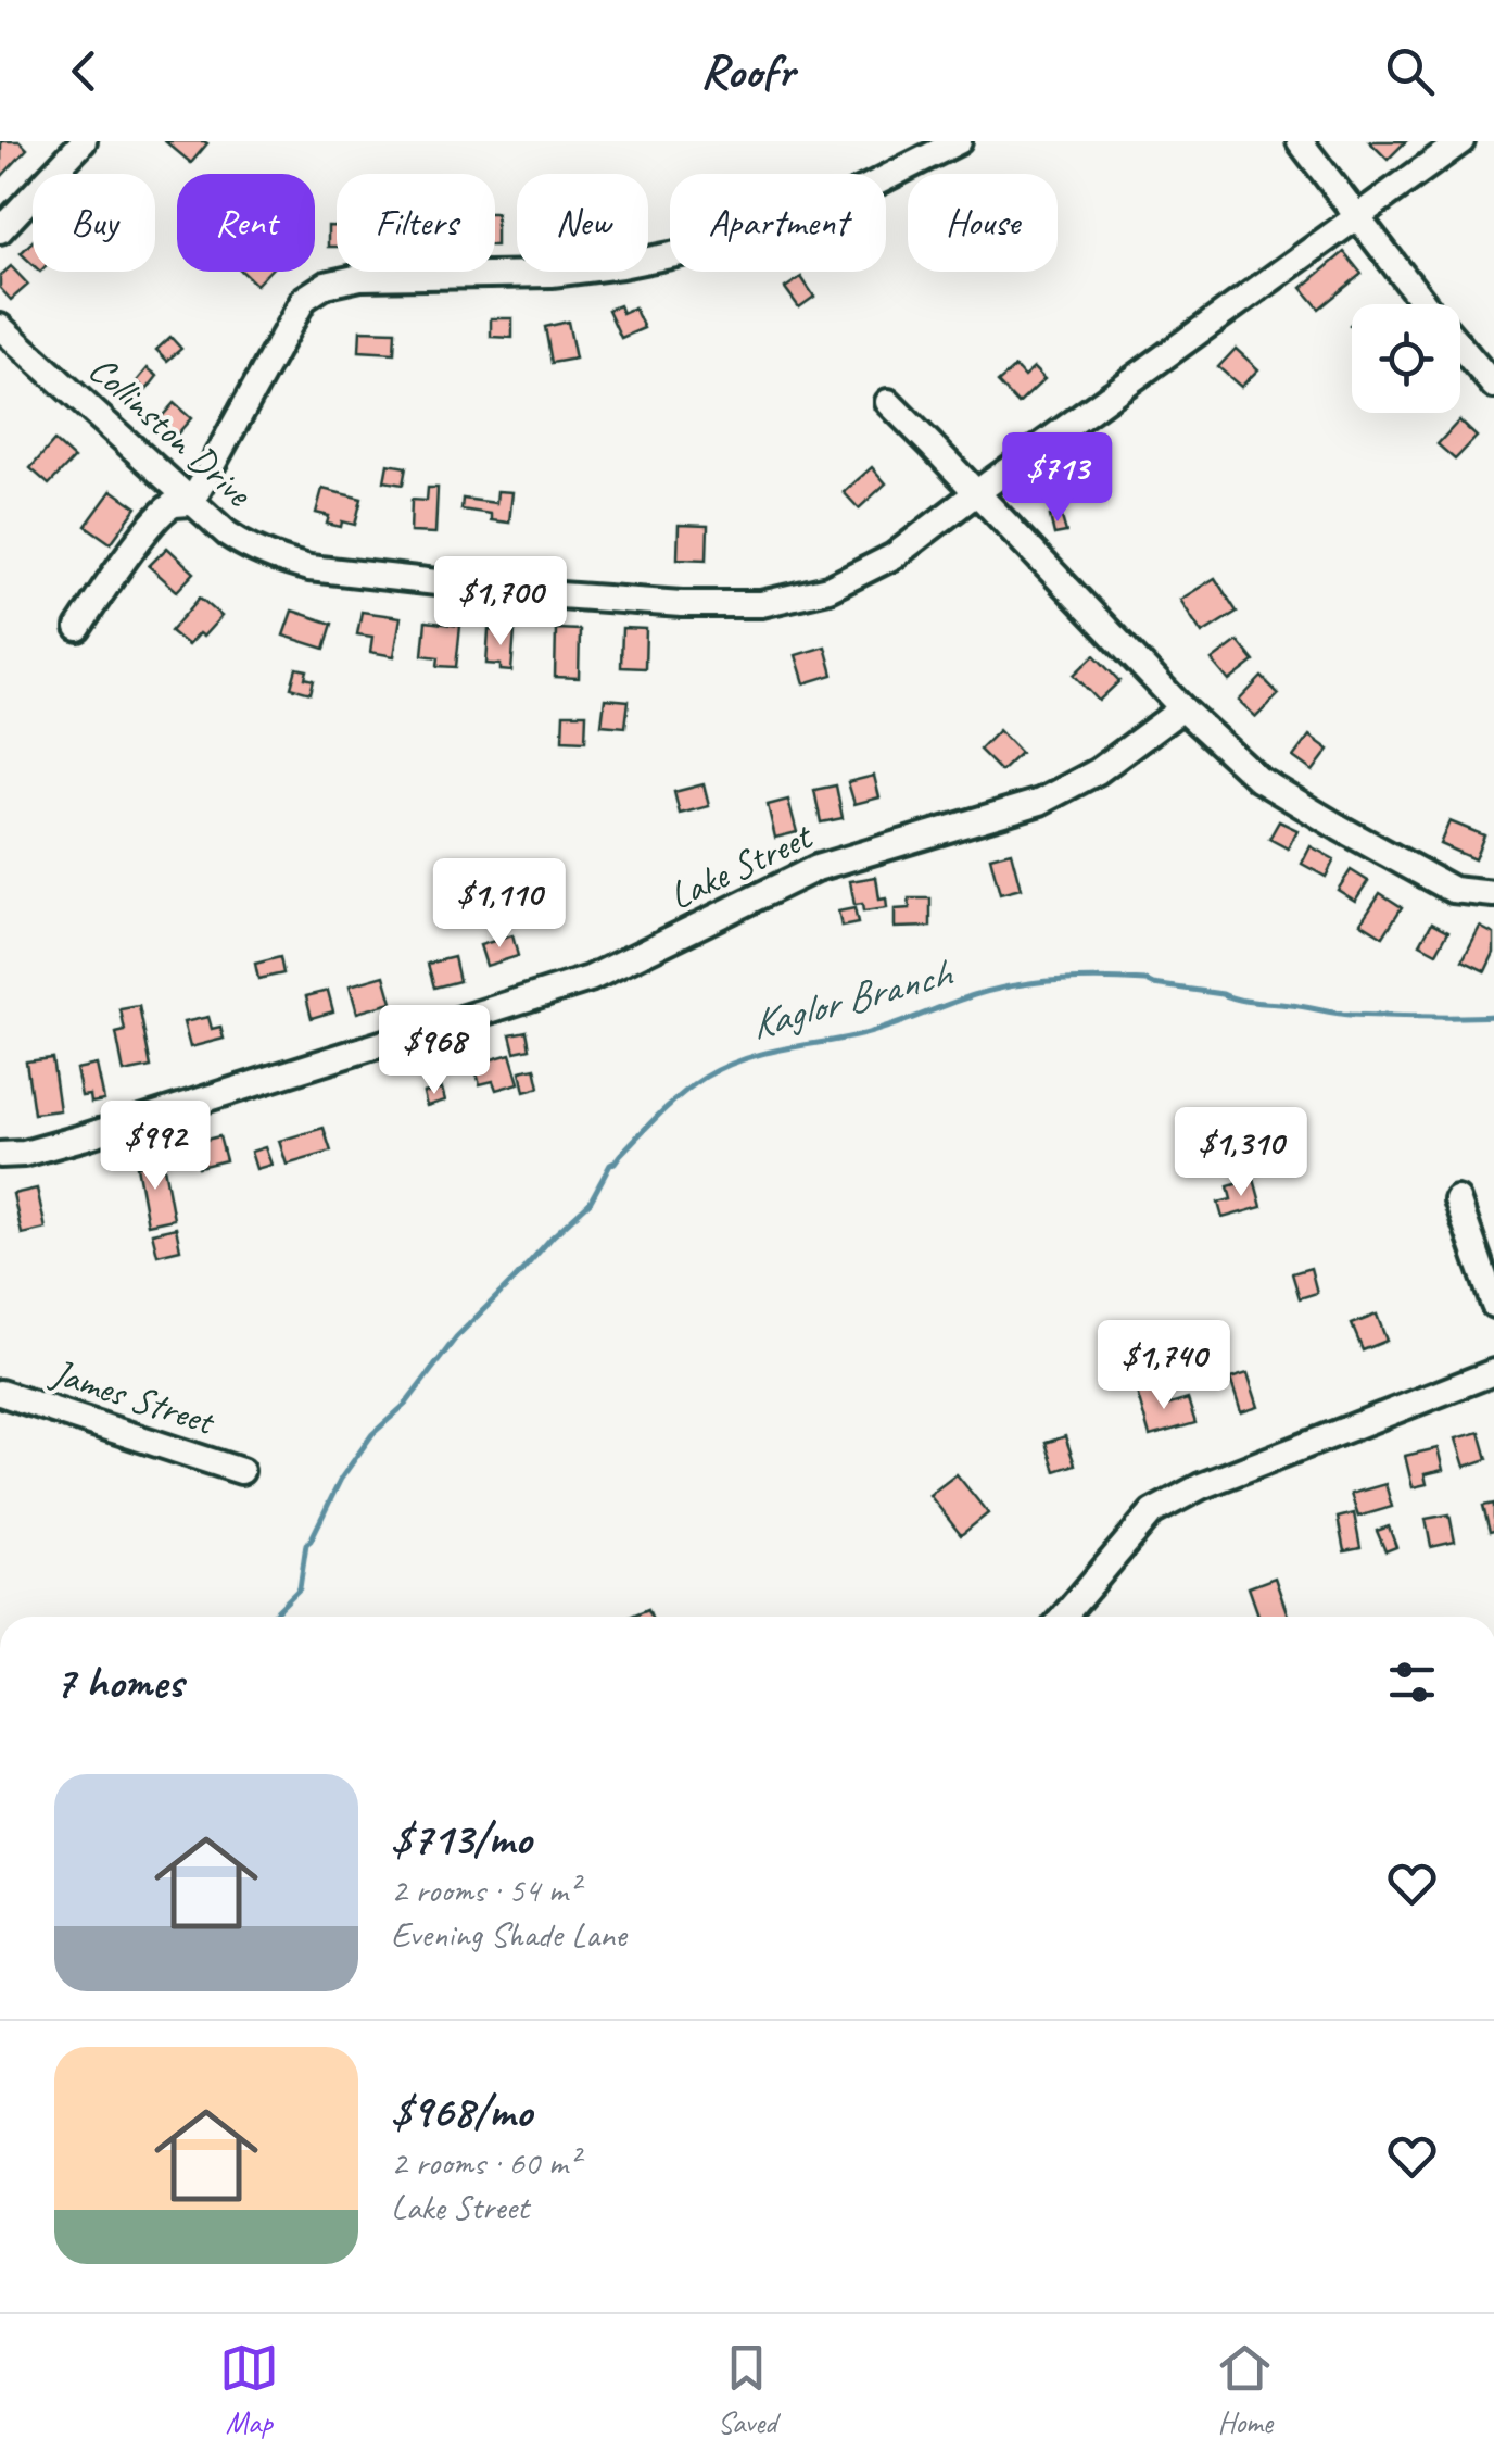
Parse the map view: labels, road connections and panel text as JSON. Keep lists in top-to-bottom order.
{
  "streets": {
    "street": ["Collinston Drive", "Lake Street", "James Street"]
  },
  "water": ["Kaglor Branch"],
  "page": {
    "header": "Roofr",
    "chip": [
      "Buy",
      "Rent",
      "Filters",
      "New",
      "Apartment",
      "House"
    ],
    "price": [
      "$713",
      "$1,700",
      "$1,110",
      "$968",
      "$992",
      "$1,310",
      "$1,740"
    ],
    "heading": "7 homes",
    "list": [
      {
        "name": "$713/mo",
        "note": "2 rooms · 54 m² · Evening Shade Lane"
      },
      {
        "name": "$968/mo",
        "note": "2 rooms · 60 m² · Lake Street"
      }
    ],
    "tabs": ["Map", "Saved", "Home"]
  }
}
